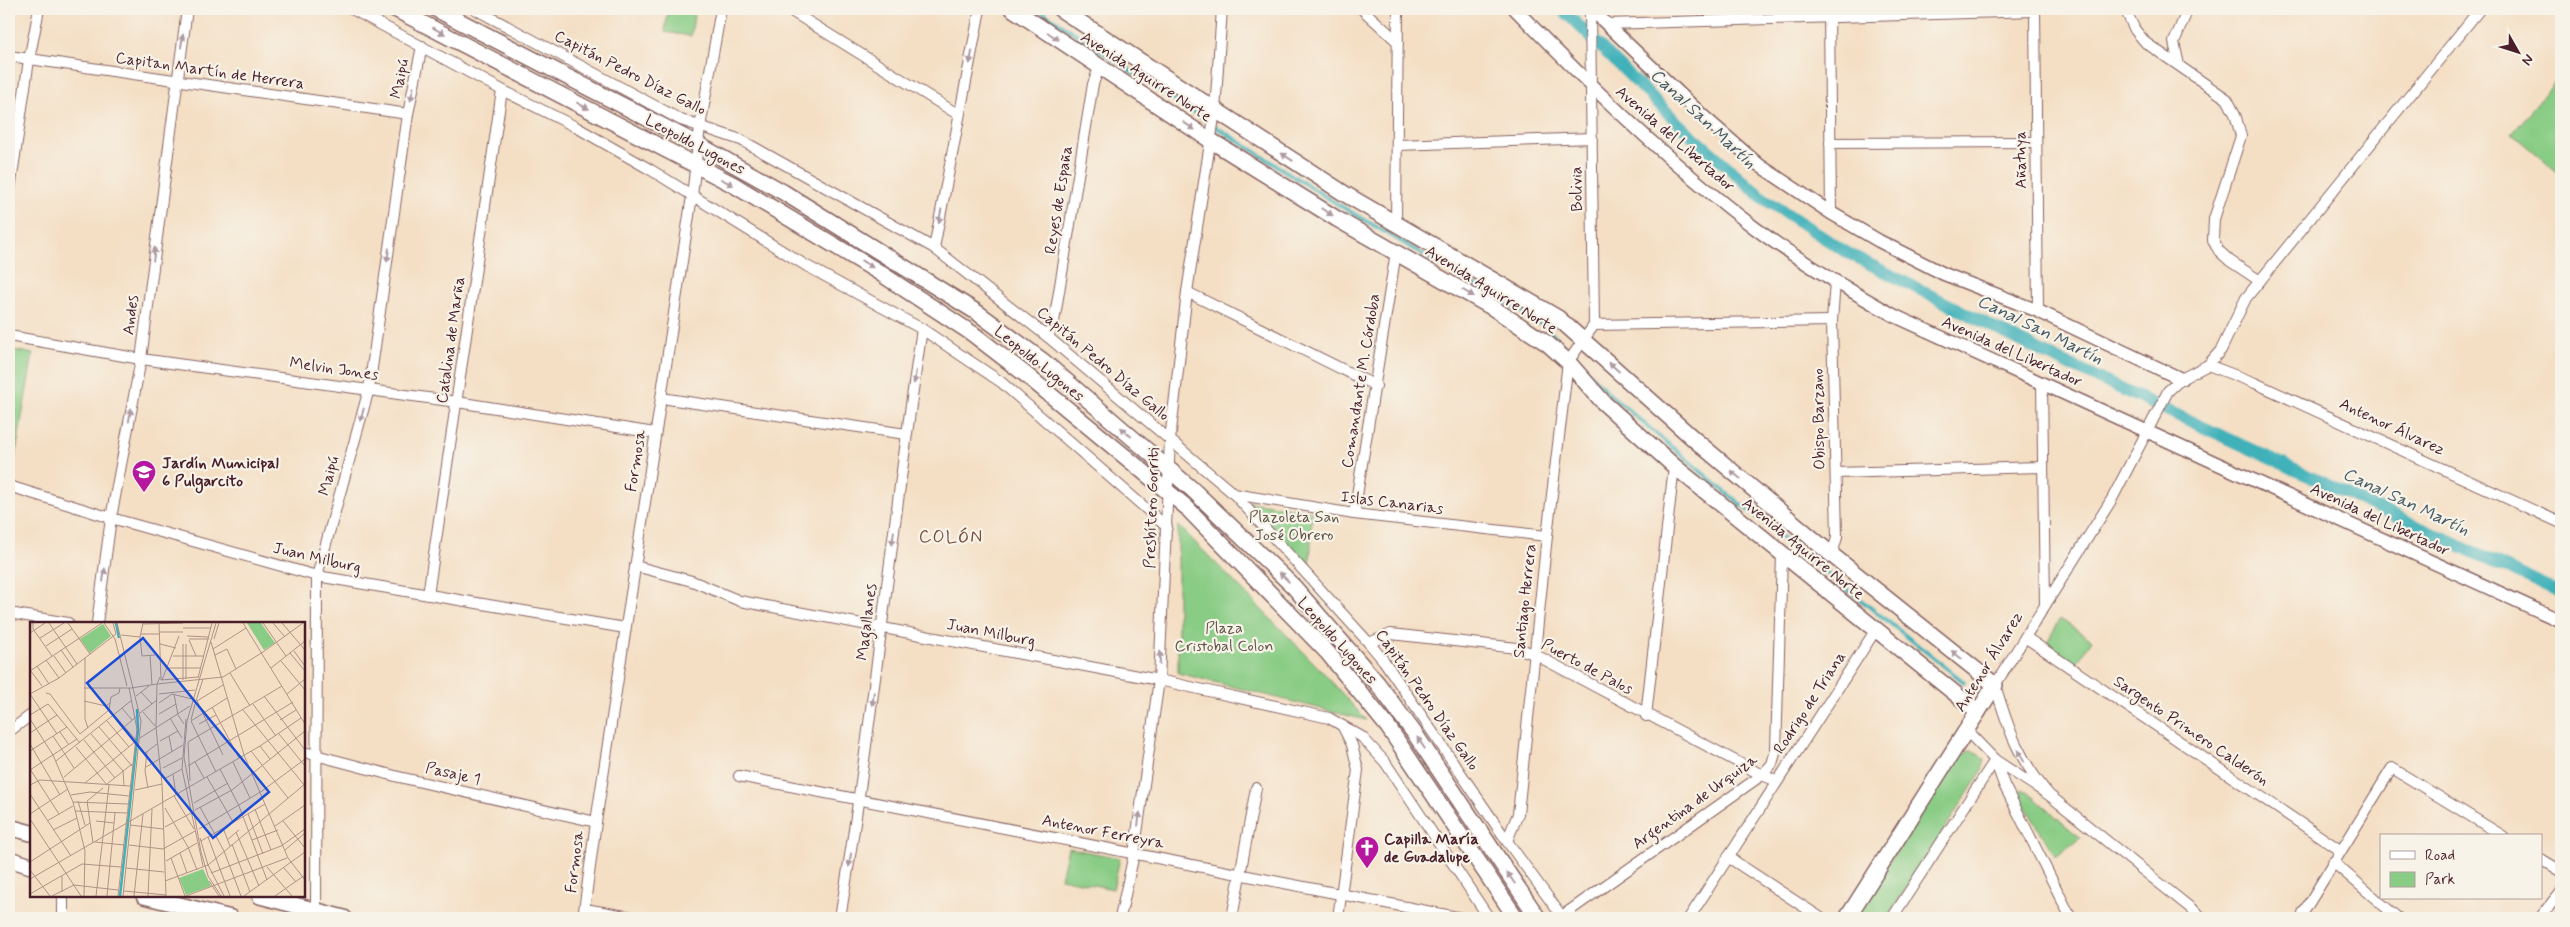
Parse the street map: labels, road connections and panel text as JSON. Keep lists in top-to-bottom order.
{
  "streets": {
    "main road": ["Avenida Aguirre Norte", "Leopoldo Lugones", "Antenor Álvarez"],
    "street": [
      "Capitan Martín de Herrera",
      "Capitán Pedro Díaz Gallo",
      "Maipú",
      "Avenida del Libertador",
      "Añatuya",
      "Bolivia",
      "Reyes de España",
      "Andes",
      "Catalina de Marña",
      "Melvin Jones",
      "Comandante M. Córdoba",
      "Obispo Barzano",
      "Formosa",
      "Islas Canarias",
      "Presbítero Gorriti",
      "Juan Milburg",
      "Santiago Herrera",
      "Magallanes",
      "Puerto de Palos",
      "Rodrigo de Triana",
      "Sargento Primero Calderón",
      "Pasaje 1",
      "Argentina de Urquiza",
      "Antenor Ferreyra"
    ]
  },
  "crossings": [
    ["Capitan Martín de Herrera", "Maipú"],
    ["Capitan Martín de Herrera", "Andes"],
    ["Capitán Pedro Díaz Gallo", "Reyes de España"],
    ["Capitán Pedro Díaz Gallo", "Formosa"],
    ["Capitán Pedro Díaz Gallo", "Islas Canarias"],
    ["Capitán Pedro Díaz Gallo", "Presbítero Gorriti"],
    ["Capitán Pedro Díaz Gallo", "Santiago Herrera"],
    ["Capitán Pedro Díaz Gallo", "Puerto de Palos"],
    ["Capitán Pedro Díaz Gallo", "Argentina de Urquiza"],
    ["Avenida Aguirre Norte", "Reyes de España"],
    ["Avenida Aguirre Norte", "Comandante M. Córdoba"],
    ["Avenida Aguirre Norte", "Obispo Barzano"],
    ["Avenida Aguirre Norte", "Antenor Álvarez"],
    ["Avenida Aguirre Norte", "Presbítero Gorriti"],
    ["Avenida Aguirre Norte", "Santiago Herrera"],
    ["Avenida Aguirre Norte", "Rodrigo de Triana"],
    ["Avenida Aguirre Norte", "Argentina de Urquiza"],
    ["Maipú", "Melvin Jones"],
    ["Maipú", "Juan Milburg"],
    ["Maipú", "Pasaje 1"],
    ["Avenida del Libertador", "Bolivia"],
    ["Avenida del Libertador", "Obispo Barzano"],
    ["Avenida del Libertador", "Antenor Álvarez"],
    ["Leopoldo Lugones", "Formosa"],
    ["Leopoldo Lugones", "Presbítero Gorriti"],
    ["Andes", "Melvin Jones"],
    ["Andes", "Juan Milburg"],
    ["Catalina de Marña", "Melvin Jones"],
    ["Catalina de Marña", "Juan Milburg"],
    ["Melvin Jones", "Formosa"],
    ["Comandante M. Córdoba", "Islas Canarias"],
    ["Antenor Álvarez", "Sargento Primero Calderón"],
    ["Formosa", "Juan Milburg"],
    ["Formosa", "Pasaje 1"],
    ["Islas Canarias", "Santiago Herrera"],
    ["Presbítero Gorriti", "Juan Milburg"],
    ["Presbítero Gorriti", "Antenor Ferreyra"],
    ["Juan Milburg", "Magallanes"],
    ["Santiago Herrera", "Puerto de Palos"],
    ["Magallanes", "Antenor Ferreyra"],
    ["Puerto de Palos", "Rodrigo de Triana"],
    ["Puerto de Palos", "Argentina de Urquiza"]
  ],
  "one_way": [
    "Maipú",
    "Andes",
    "Presbítero Gorriti",
    "Magallanes"
  ],
  "districts": ["COLÓN"],
  "water": ["Canal San Martín"],
  "parks": ["Plazoleta San José Obrero", "Plaza Cristobal Colon"],
  "places": {
    "school or university": ["Jardín Municipal 6 Pulgarcito"],
    "church": ["Capilla María de Guadalupe"]
  },
  "legend": ["Road", "Park"],
  "north": "bottom right"
}
